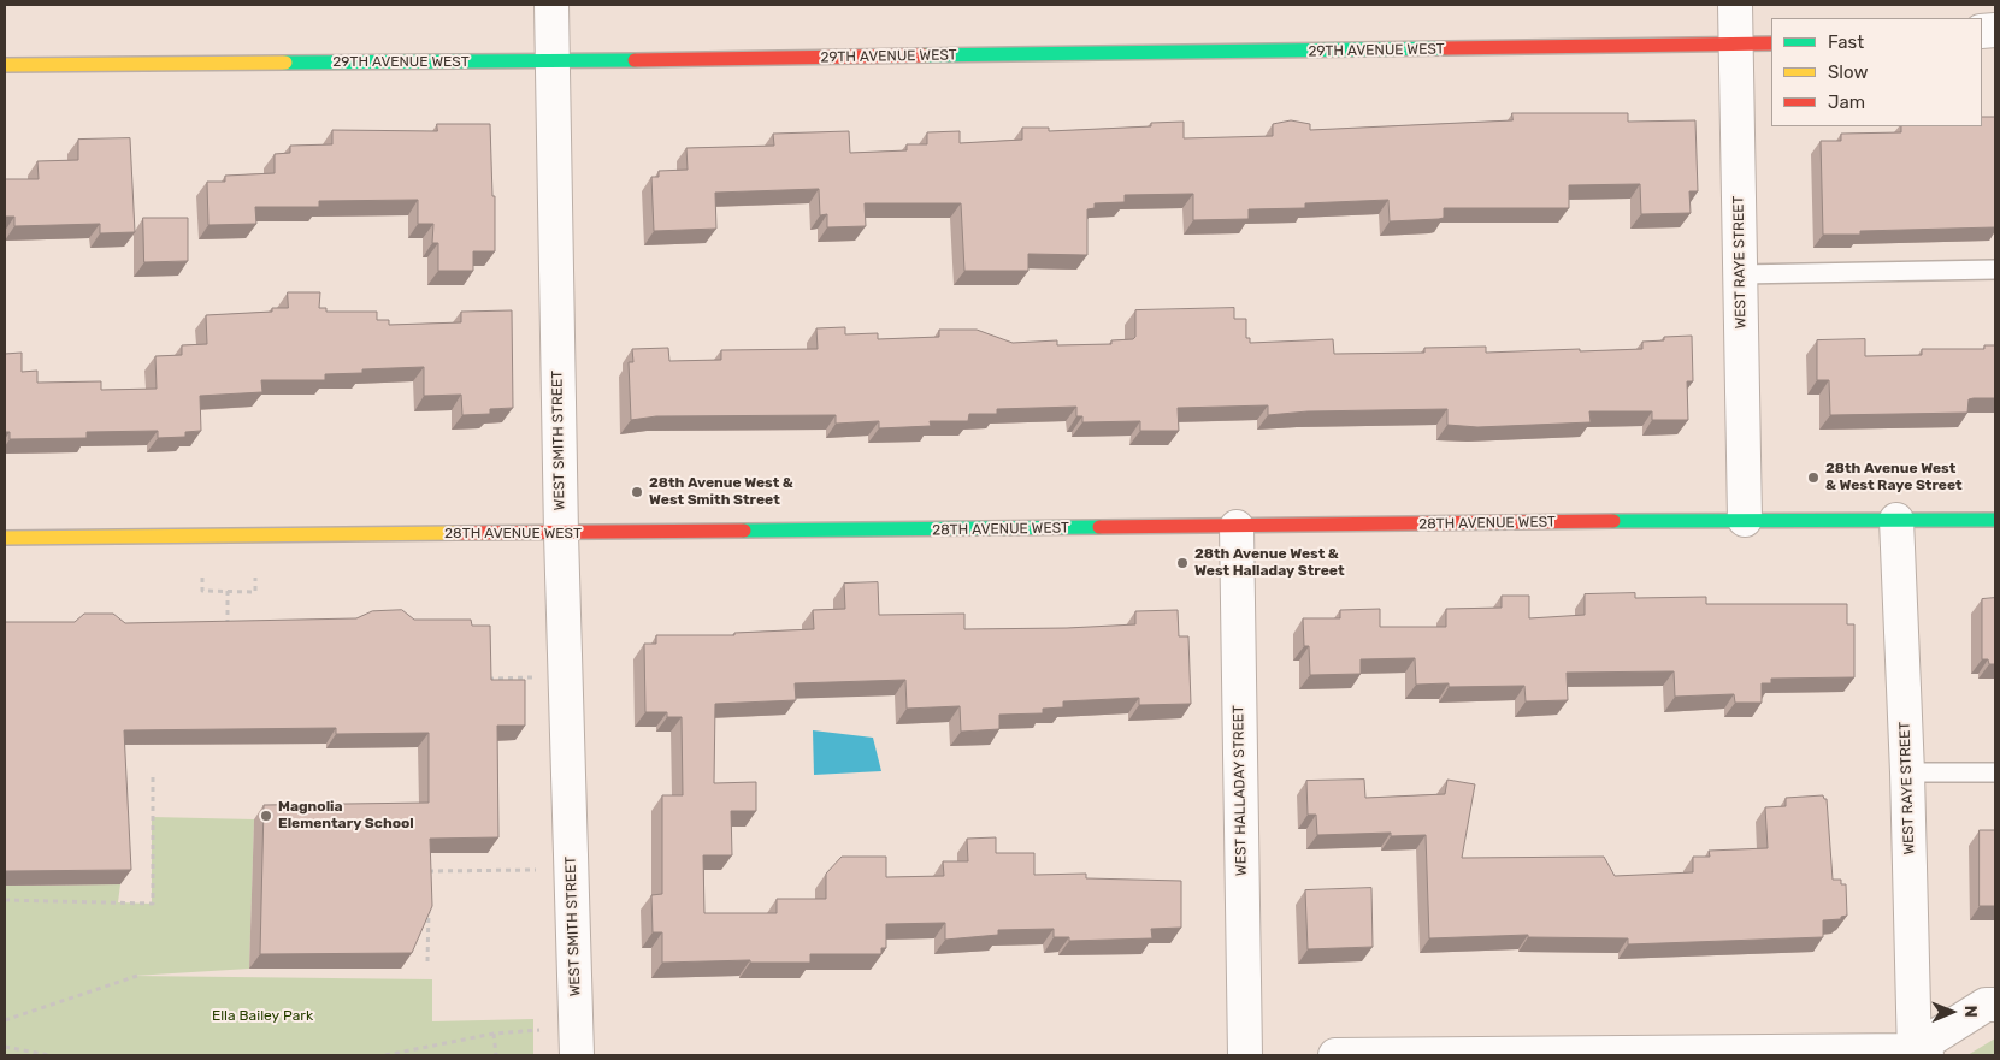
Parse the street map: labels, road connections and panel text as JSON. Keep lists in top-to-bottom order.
{
  "streets": {
    "street": [
      "29TH AVENUE WEST",
      "WEST RAYE STREET",
      "WEST SMITH STREET",
      "28TH AVENUE WEST",
      "WEST HALLADAY STREET"
    ]
  },
  "crossings": [
    ["29TH AVENUE WEST", "WEST RAYE STREET"],
    ["29TH AVENUE WEST", "WEST SMITH STREET"],
    ["WEST RAYE STREET", "28TH AVENUE WEST"],
    ["WEST SMITH STREET", "28TH AVENUE WEST"],
    ["28TH AVENUE WEST", "WEST HALLADAY STREET"]
  ],
  "parks": ["Ella Bailey Park"],
  "places": [
    "28th Avenue West & West Raye Street",
    "28th Avenue West & West Smith Street",
    "28th Avenue West & West Halladay Street",
    "Magnolia Elementary School"
  ],
  "legend": ["Fast", "Slow", "Jam"],
  "north": "right"
}
